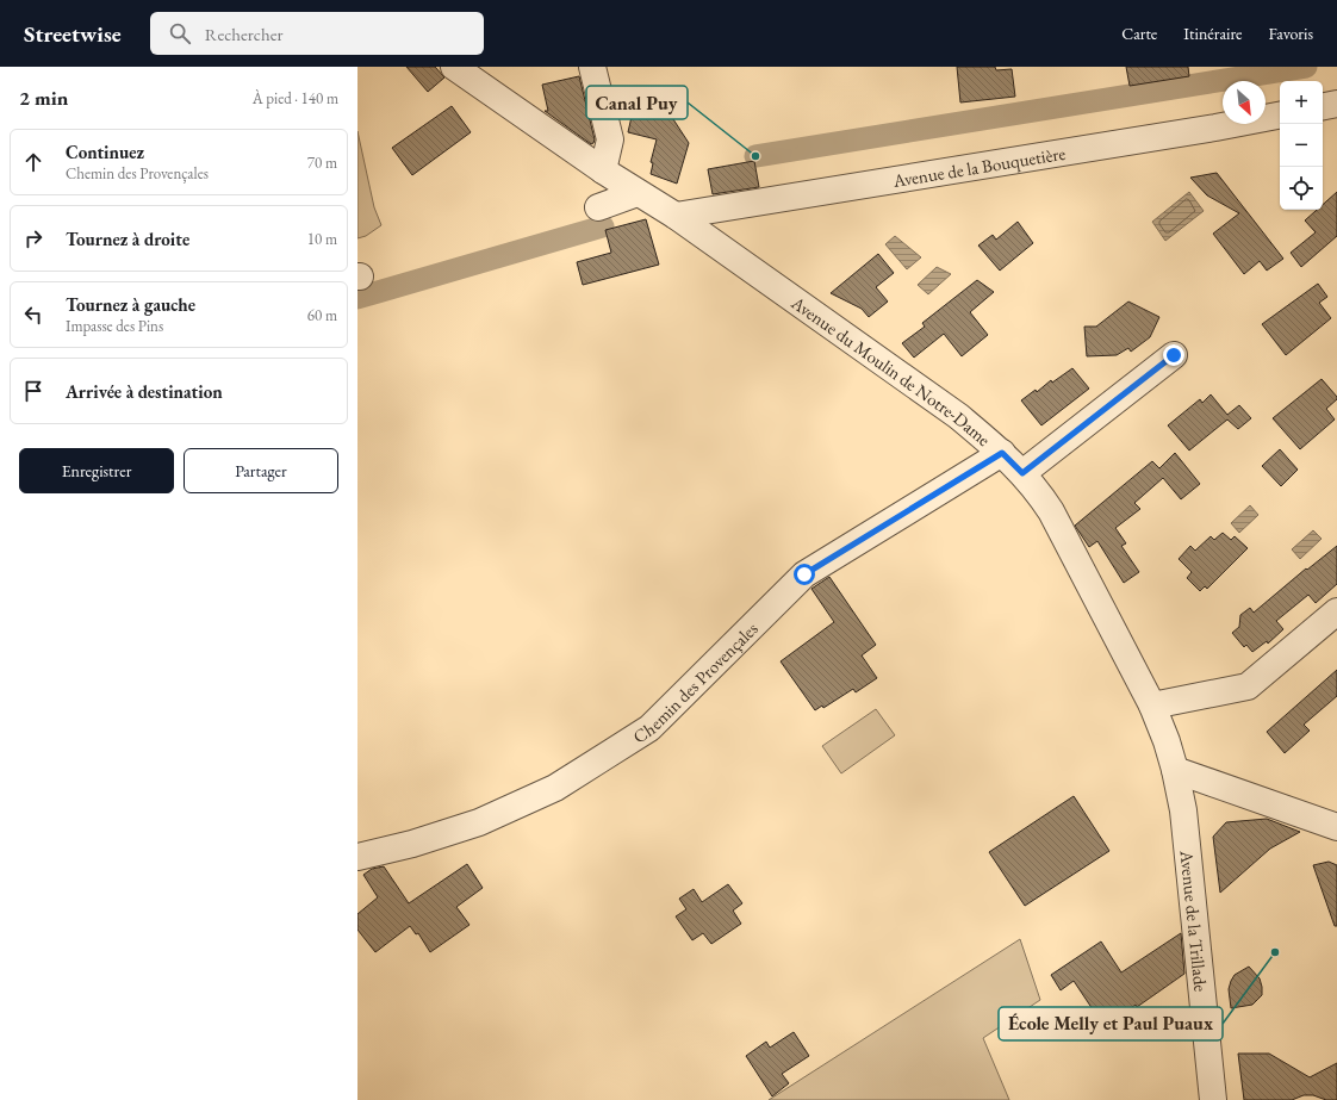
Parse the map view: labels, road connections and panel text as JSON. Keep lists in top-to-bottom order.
{
  "streets": {
    "street": [
      "Avenue de la Bouquetière",
      "Avenue du Moulin de Notre-Dame",
      "Chemin des Provençales",
      "Avenue de la Trillade"
    ]
  },
  "crossings": [
    ["Avenue de la Bouquetière", "Avenue du Moulin de Notre-Dame"],
    ["Avenue du Moulin de Notre-Dame", "Chemin des Provençales"],
    ["Avenue du Moulin de Notre-Dame", "Avenue de la Trillade"]
  ],
  "places": ["Canal Puy", "École Melly et Paul Puaux"],
  "north": "bottom right",
  "page": {
    "header": "Streetwise",
    "search": "Rechercher",
    "nav": ["Carte", "Itinéraire", "Favoris"],
    "heading": ["2 min", "À pied · 140 m"],
    "map_buttons": ["+", "−"],
    "list": [
      ["Continuez", "Chemin des Provençales", "70 m"],
      ["Tournez à droite", "10 m"],
      ["Tournez à gauche", "Impasse des Pins", "60 m"],
      "Arrivée à destination"
    ],
    "buttons": ["Enregistrer", "Partager"]
  }
}
